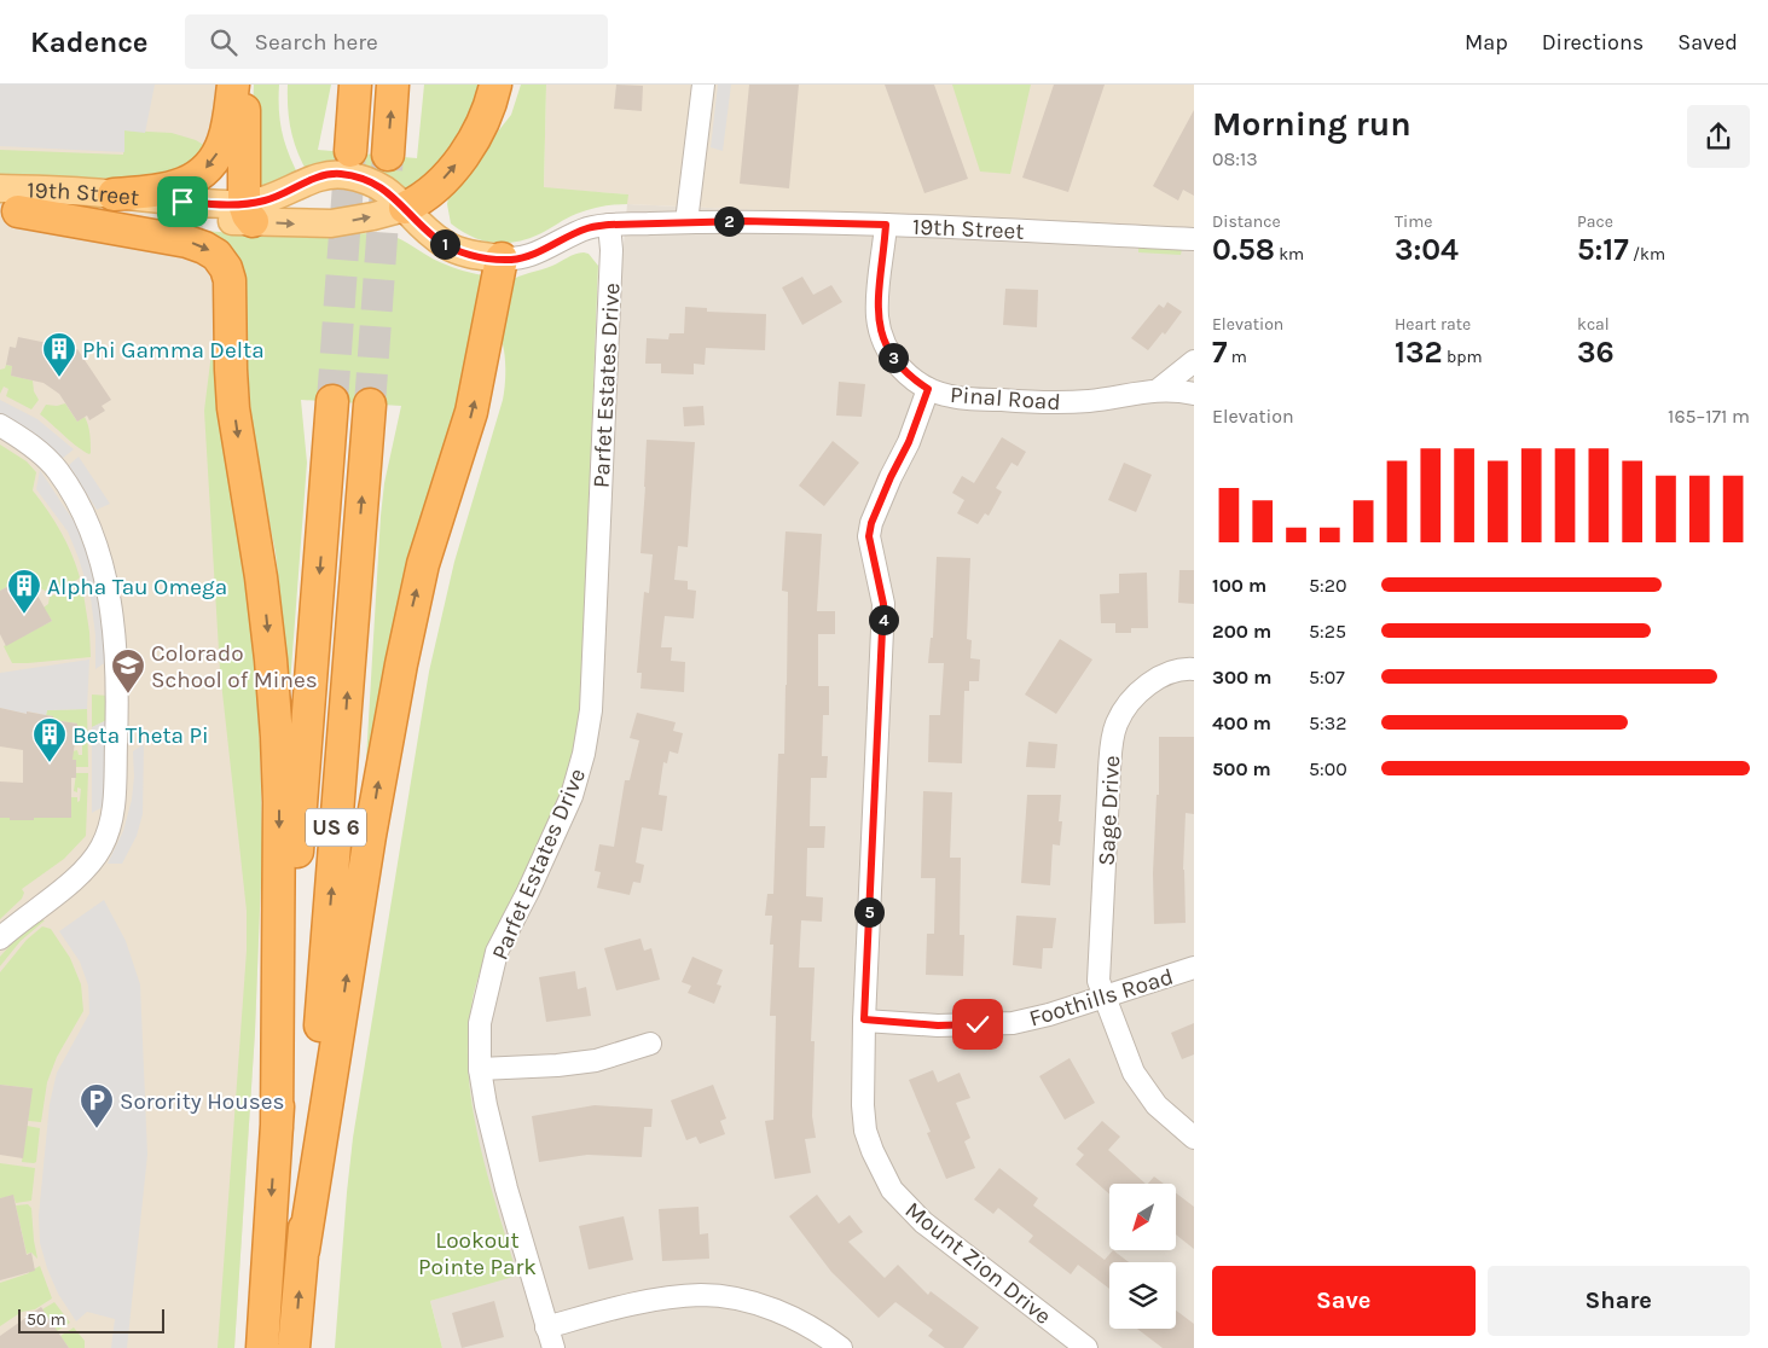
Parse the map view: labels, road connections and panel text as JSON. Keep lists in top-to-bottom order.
{
  "streets": {
    "highway": ["US 6"],
    "main road": ["19th Street"],
    "street": [
      "Parfet Estates Drive",
      "Pinal Road",
      "Sage Drive",
      "Foothills Road",
      "Mount Zion Drive"
    ]
  },
  "crossings": [
    ["19th Street", "Parfet Estates Drive"],
    ["19th Street", "Pinal Road"],
    ["Pinal Road", "Mount Zion Drive"],
    ["Sage Drive", "Foothills Road"],
    ["Foothills Road", "Mount Zion Drive"]
  ],
  "parks": ["Lookout Pointe Park"],
  "places": {
    "building": ["Phi Gamma Delta", "Alpha Tau Omega", "Beta Theta Pi"],
    "school or university": ["Colorado School of Mines"],
    "parking": ["Sorority Houses"]
  },
  "scale_bar": "50 m",
  "north": "bottom left",
  "page": {
    "header": "Kadence",
    "search": "Search here",
    "nav": ["Map", "Directions", "Saved"],
    "heading": ["Morning run", "08:13"],
    "stats": [
      ["Distance", "0.58 km"],
      ["Time", "3:04"],
      ["Pace", "5:17 /km"],
      ["Elevation", "7 m"],
      ["Heart rate", "132 bpm"],
      ["kcal", "36"]
    ],
    "pins": [
      "2",
      "1",
      "3",
      "4",
      "5"
    ],
    "chart": ["Elevation", "165–171 m"],
    "list": [
      {
        "name": "100 m",
        "note": "5:20"
      },
      {
        "name": "200 m",
        "note": "5:25"
      },
      {
        "name": "300 m",
        "note": "5:07"
      },
      {
        "name": "400 m",
        "note": "5:32"
      },
      {
        "name": "500 m",
        "note": "5:00"
      }
    ],
    "buttons": ["Save", "Share"],
    "scale": "50 m"
  }
}
